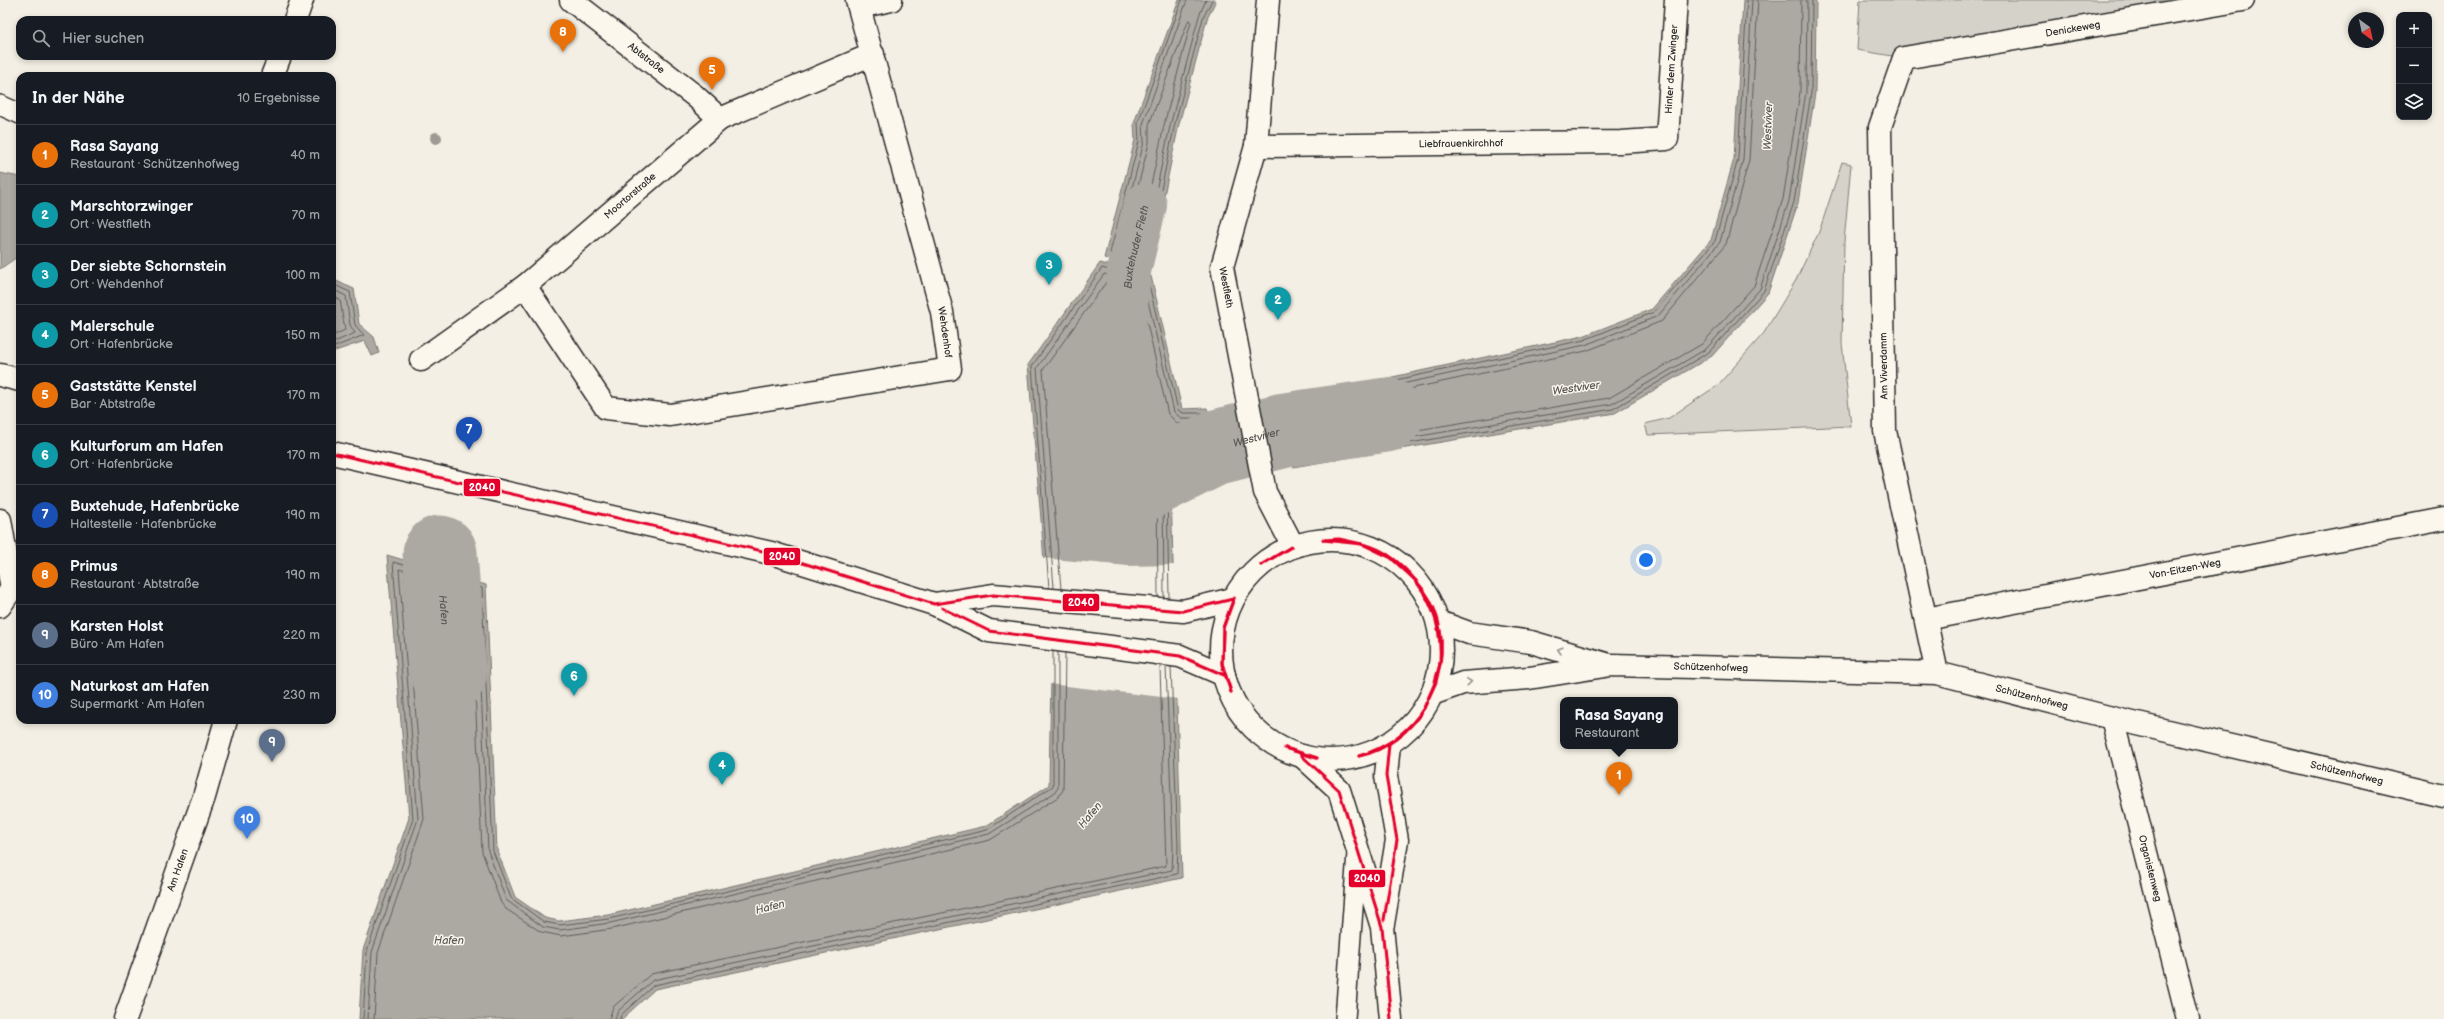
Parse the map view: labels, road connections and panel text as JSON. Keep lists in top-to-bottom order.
{
  "streets": {
    "street": [
      "Denickeweg",
      "Abtstraße",
      "Hinter dem Zwinger",
      "Liebfrauenkirchhof",
      "Moortorstraße",
      "Westfleth",
      "Wehdenhof",
      "Am Viverdamm",
      "Von-Eitzen-Weg",
      "Schützenhofweg",
      "Organistenweg",
      "Am Hafen"
    ]
  },
  "crossings": [
    ["Denickeweg", "Am Viverdamm"],
    ["Abtstraße", "Moortorstraße"],
    ["Hinter dem Zwinger", "Liebfrauenkirchhof"],
    ["Liebfrauenkirchhof", "Westfleth"],
    ["Moortorstraße", "Wehdenhof"],
    ["Am Viverdamm", "Von-Eitzen-Weg"],
    ["Am Viverdamm", "Schützenhofweg"],
    ["Schützenhofweg", "Organistenweg"]
  ],
  "water": ["Westviver", "Buxtehuder Fleth", "Hafen"],
  "lines": ["transit line 2040"],
  "north": "bottom right",
  "page": {
    "map_buttons": ["+", "−"],
    "search": "Hier suchen",
    "pins": [
      "8",
      "5",
      "3",
      "2",
      "7",
      "6",
      "9",
      "4",
      "1",
      "10"
    ],
    "heading": ["In der Nähe", "10 Ergebnisse"],
    "list": [
      {
        "mark": "1",
        "name": "Rasa Sayang",
        "note": "Restaurant · Schützenhofweg",
        "value": "40 m"
      },
      {
        "mark": "2",
        "name": "Marschtorzwinger",
        "note": "Ort · Westfleth",
        "value": "70 m"
      },
      {
        "mark": "3",
        "name": "Der siebte Schornstein",
        "note": "Ort · Wehdenhof",
        "value": "100 m"
      },
      {
        "mark": "4",
        "name": "Malerschule",
        "note": "Ort · Hafenbrücke",
        "value": "150 m"
      },
      {
        "mark": "5",
        "name": "Gaststätte Kenstel",
        "note": "Bar · Abtstraße",
        "value": "170 m"
      },
      {
        "mark": "6",
        "name": "Kulturforum am Hafen",
        "note": "Ort · Hafenbrücke",
        "value": "170 m"
      },
      {
        "mark": "7",
        "name": "Buxtehude, Hafenbrücke",
        "note": "Haltestelle · Hafenbrücke",
        "value": "190 m"
      },
      {
        "mark": "8",
        "name": "Primus",
        "note": "Restaurant · Abtstraße",
        "value": "190 m"
      },
      {
        "mark": "9",
        "name": "Karsten Holst",
        "note": "Büro · Am Hafen",
        "value": "220 m"
      },
      {
        "mark": "10",
        "name": "Naturkost am Hafen",
        "note": "Supermarkt · Am Hafen",
        "value": "230 m"
      }
    ],
    "popup": ["Rasa Sayang", "Restaurant"]
  }
}
